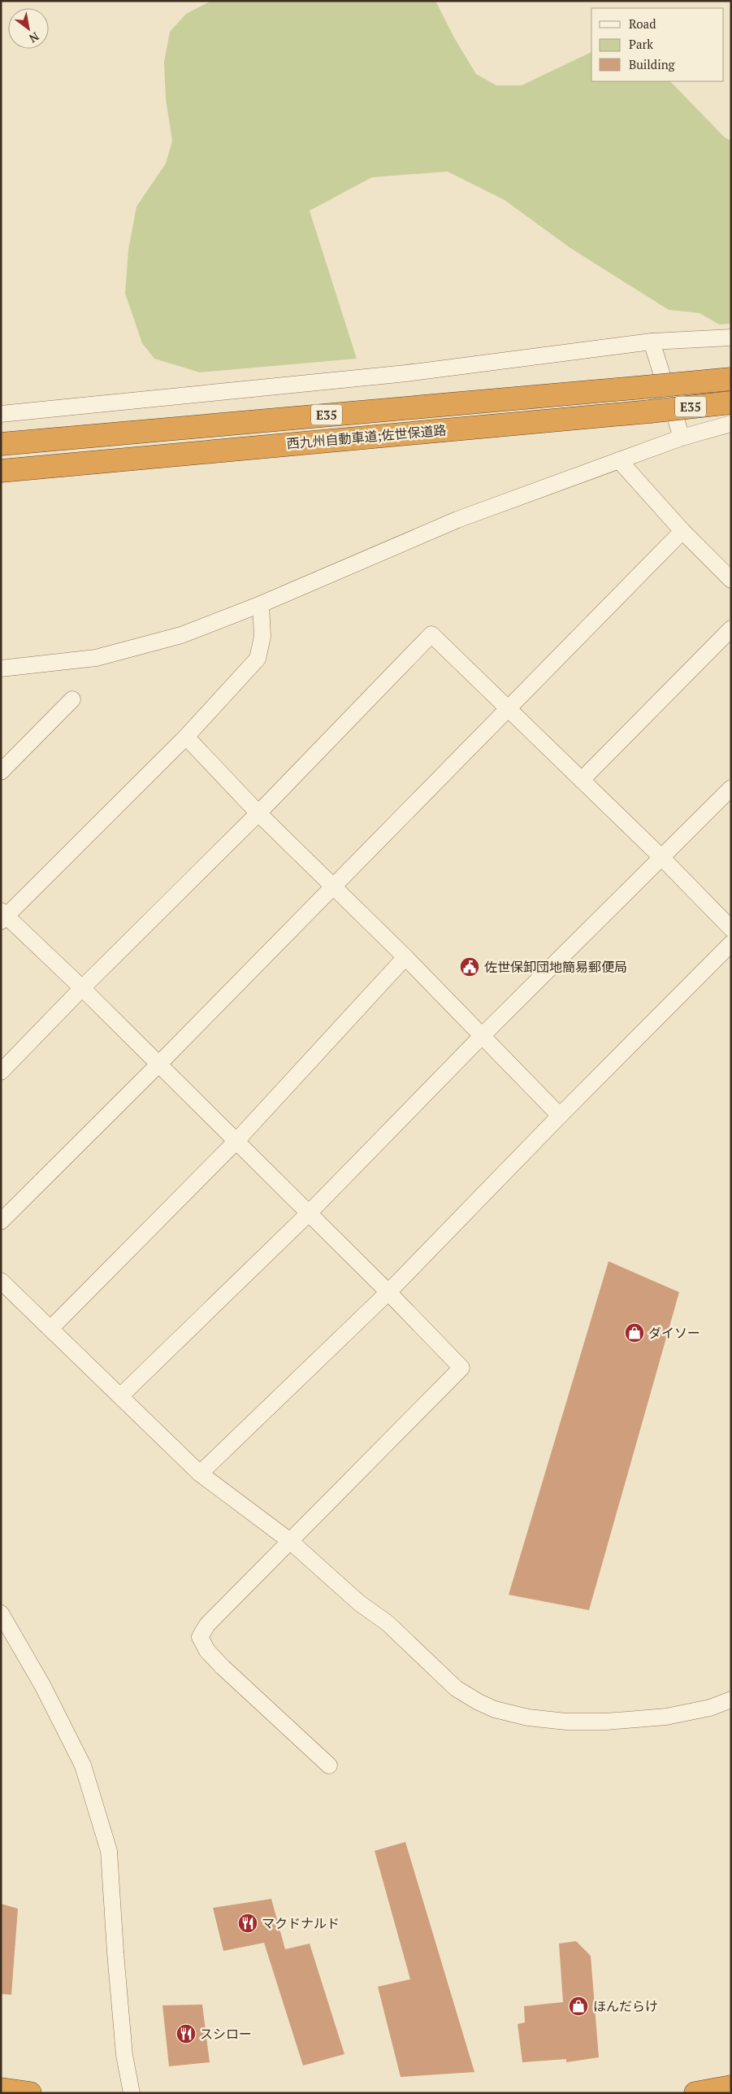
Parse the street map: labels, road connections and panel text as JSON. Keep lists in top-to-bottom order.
{
  "streets": {
    "highway": ["E35", "西九州自動車道;佐世保道路"]
  },
  "places": {
    "public building": ["佐世保卸団地簡易郵便局"],
    "shop": ["ダイソー", "ほんだらけ"],
    "restaurant": ["マクドナルド", "スシロー"]
  },
  "legend": ["Road", "Park", "Building"],
  "north": "bottom right"
}
